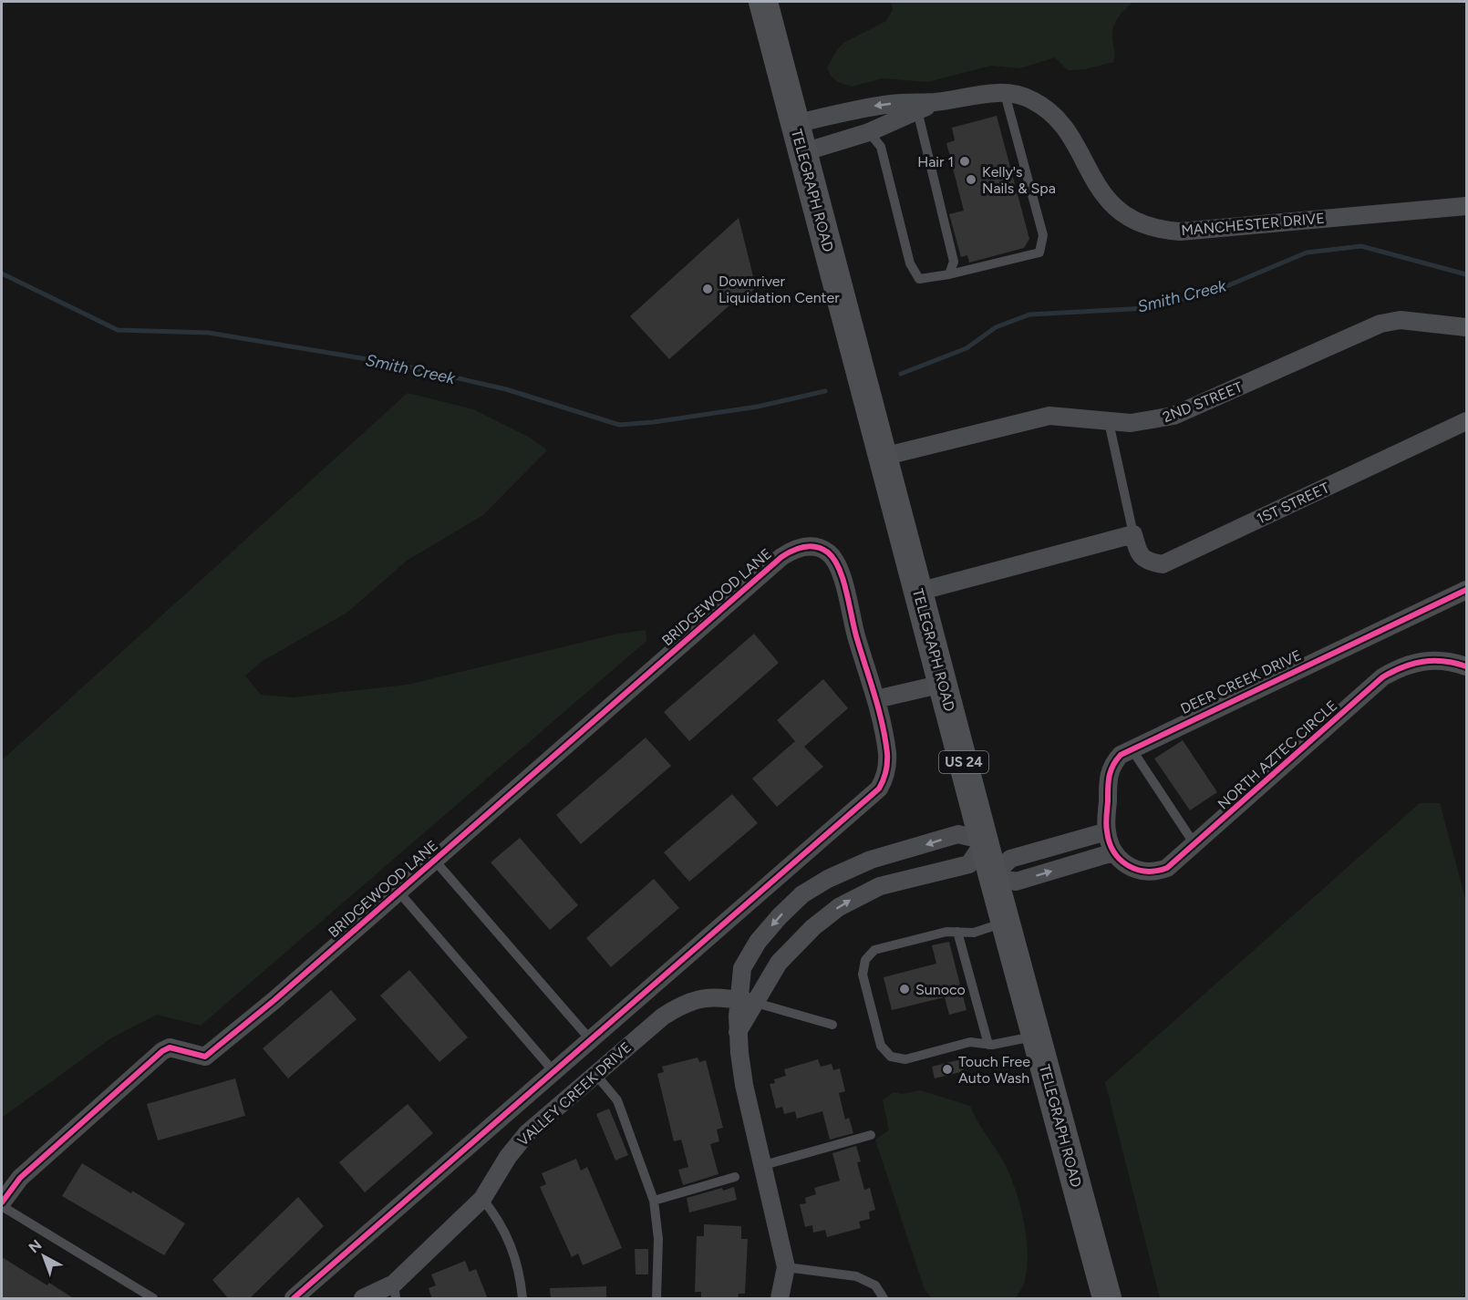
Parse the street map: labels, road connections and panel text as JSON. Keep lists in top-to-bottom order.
{
  "streets": {
    "main road": ["TELEGRAPH ROAD", "US 24"],
    "street": [
      "MANCHESTER DRIVE",
      "2ND STREET",
      "1ST STREET",
      "BRIDGEWOOD LANE",
      "DEER CREEK DRIVE",
      "NORTH AZTEC CIRCLE",
      "VALLEY CREEK DRIVE"
    ]
  },
  "crossings": [
    ["TELEGRAPH ROAD", "MANCHESTER DRIVE"],
    ["TELEGRAPH ROAD", "2ND STREET"],
    ["2ND STREET", "1ST STREET"],
    ["DEER CREEK DRIVE", "NORTH AZTEC CIRCLE"]
  ],
  "water": ["Smith Creek"],
  "places": [
    "Hair 1",
    "Kelly's Nails & Spa",
    "Downriver Liquidation Center",
    "Sunoco",
    "Touch Free Auto Wash"
  ],
  "north": "top left"
}
